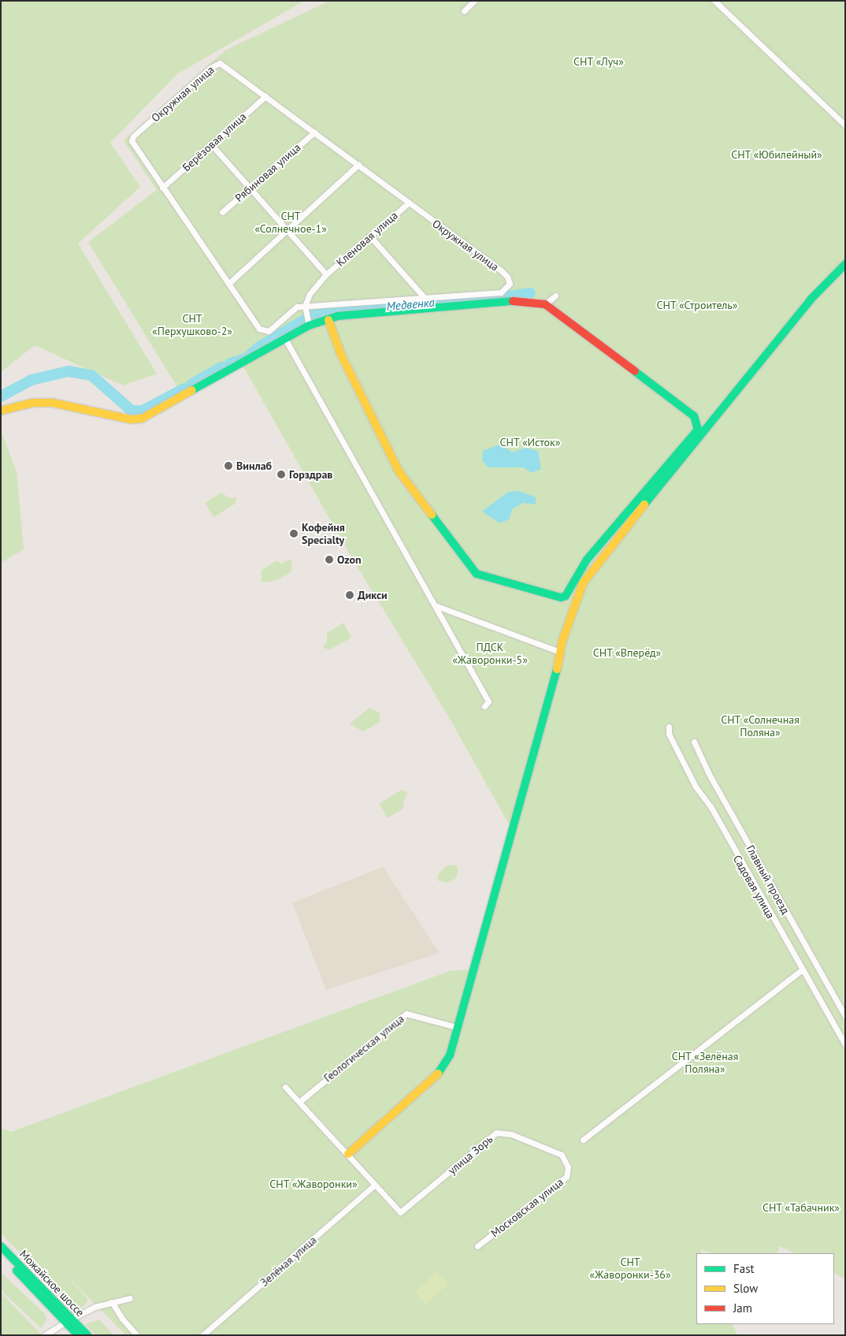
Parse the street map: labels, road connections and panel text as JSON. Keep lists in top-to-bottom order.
{
  "streets": {
    "street": [
      "Окружная улица",
      "Берёзовая улица",
      "Рябиновая улица",
      "Кленовая улица",
      "Главный проезд",
      "Садовая улица",
      "Геологическая улица",
      "улица Зорь",
      "Московская улица",
      "Зелёная улица",
      "Можайское шоссе"
    ]
  },
  "crossings": [
    ["Окружная улица", "Берёзовая улица"],
    ["Окружная улица", "Рябиновая улица"],
    ["Окружная улица", "Кленовая улица"],
    ["улица Зорь", "Московская улица"],
    ["улица Зорь", "Зелёная улица"]
  ],
  "water": ["Медвенка"],
  "parks": [
    "СНТ «Луч»",
    "СНТ «Юбилейный»",
    "СНТ «Солнечное-1»",
    "СНТ «Строитель»",
    "СНТ «Перхушково-2»",
    "СНТ «Исток»",
    "ПДСК «Жаворонки-5»",
    "СНТ «Вперёд»",
    "СНТ «Солнечная Поляна»",
    "СНТ «Зелёная Поляна»",
    "СНТ «Жаворонки»",
    "СНТ «Табачник»",
    "СНТ «Жаворонки-36»"
  ],
  "places": [
    "Винлаб",
    "Горздрав",
    "Кофейня Specialty",
    "Ozon",
    "Дикси"
  ],
  "legend": ["Fast", "Slow", "Jam"]
}
